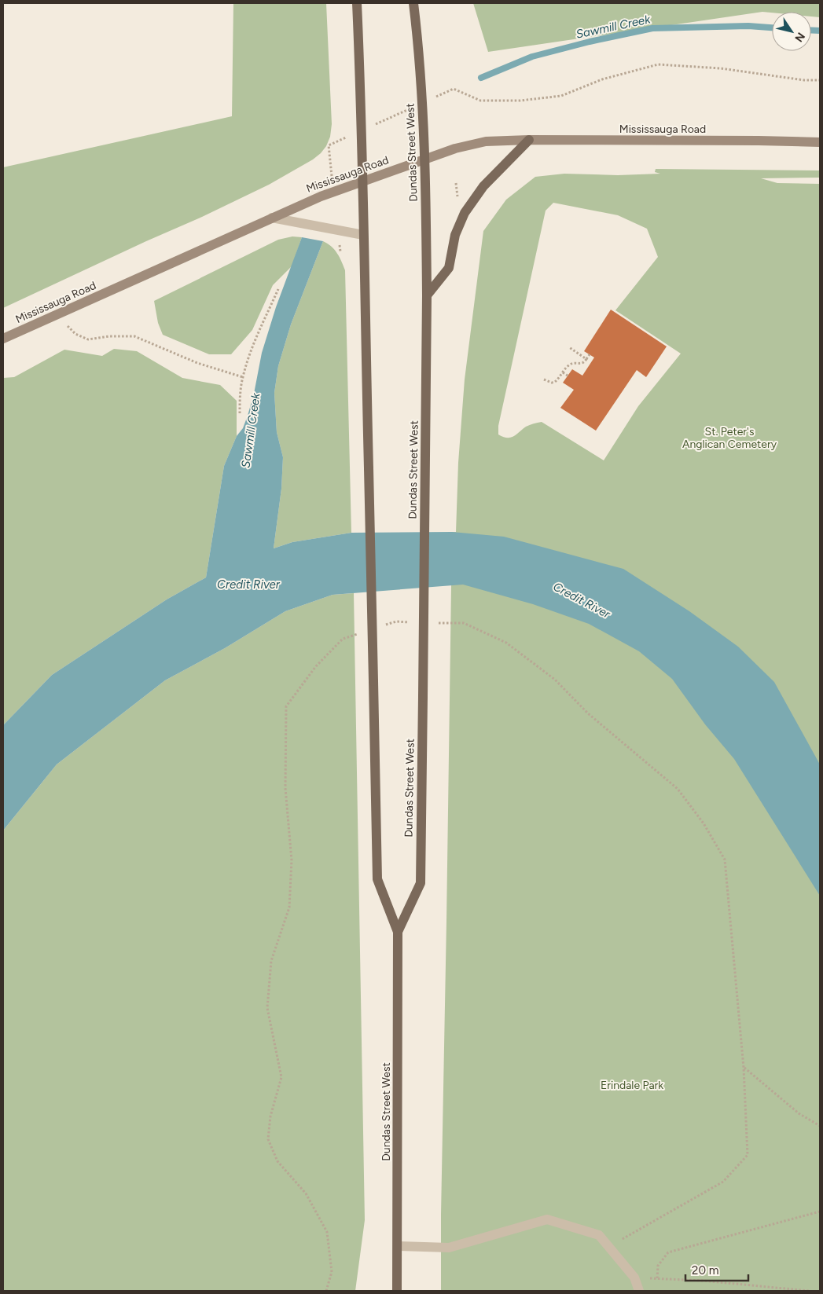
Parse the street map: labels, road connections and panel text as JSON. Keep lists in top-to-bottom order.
{
  "streets": {
    "main road": ["Mississauga Road", "Dundas Street West"]
  },
  "crossings": [
    ["Mississauga Road", "Dundas Street West"]
  ],
  "water": ["Sawmill Creek", "Credit River"],
  "parks": ["St. Peter's Anglican Cemetery", "Erindale Park"],
  "scale_bar": "20 m",
  "north": "bottom right"
}
